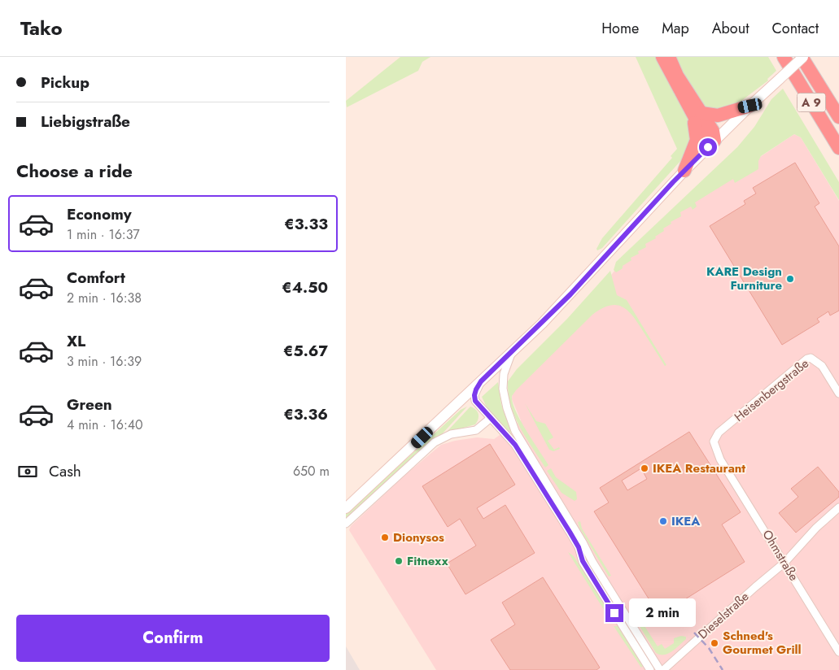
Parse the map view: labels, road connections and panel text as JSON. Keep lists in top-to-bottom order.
{
  "streets": {
    "highway": ["A 9"],
    "street": ["Heisenbergstraße", "Ohmstraße", "Dieselstraße"]
  },
  "crossings": [
    ["Heisenbergstraße", "Ohmstraße"],
    ["Ohmstraße", "Dieselstraße"]
  ],
  "places": [
    "KARE Design Furniture",
    "IKEA Restaurant",
    "IKEA",
    "Dionysos",
    "Fitnexx",
    "Schned's Gourmet Grill"
  ],
  "page": {
    "header": "Tako",
    "nav": [
      "Home",
      "Map",
      "About",
      "Contact"
    ],
    "banner": ["Pickup", "Liebigstraße"],
    "heading": "Choose a ride",
    "list": [
      {
        "name": "Economy",
        "note": "1 min · 16:37",
        "value": "€3.33"
      },
      {
        "name": "Comfort",
        "note": "2 min · 16:38",
        "value": "€4.50"
      },
      {
        "name": "XL",
        "note": "3 min · 16:39",
        "value": "€5.67"
      },
      {
        "name": "Green",
        "note": "4 min · 16:40",
        "value": "€3.36"
      }
    ],
    "pay": ["Cash", "650 m"],
    "bubble": "2 min",
    "buttons": "Confirm"
  }
}
